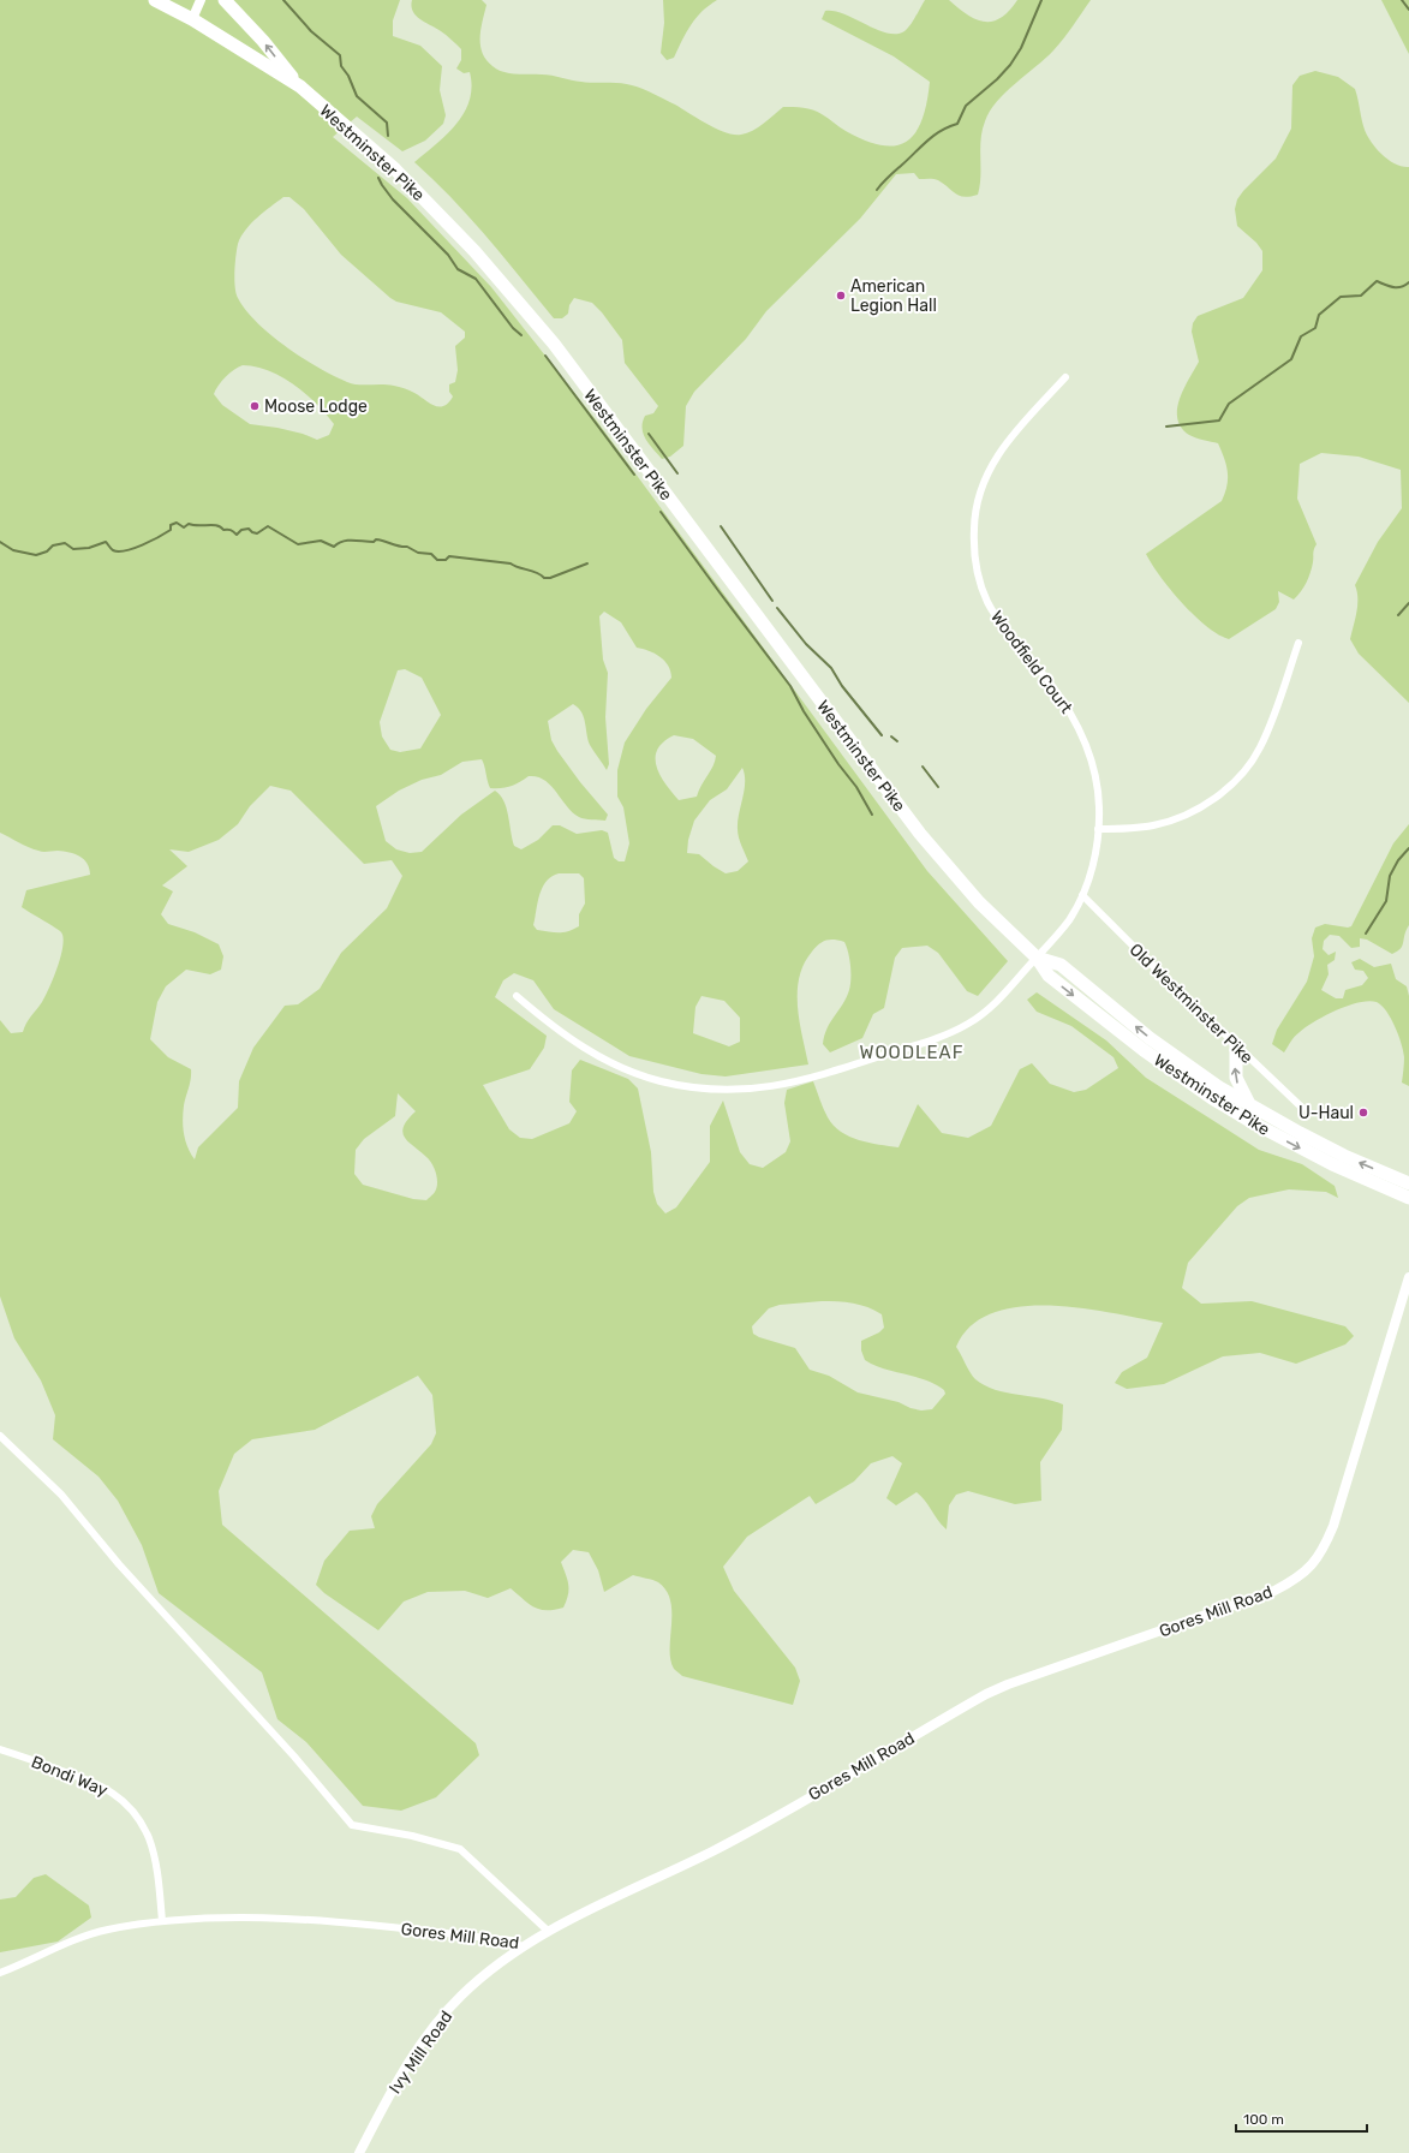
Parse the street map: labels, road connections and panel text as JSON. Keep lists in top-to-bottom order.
{
  "streets": {
    "highway": ["Westminster Pike"],
    "street": [
      "Woodfield Court",
      "Old Westminster Pike",
      "Gores Mill Road",
      "Bondi Way",
      "Ivy Mill Road"
    ]
  },
  "crossings": [
    ["Westminster Pike", "Woodfield Court"],
    ["Woodfield Court", "Old Westminster Pike"],
    ["Gores Mill Road", "Bondi Way"],
    ["Gores Mill Road", "Ivy Mill Road"]
  ],
  "districts": ["WOODLEAF"],
  "places": ["American Legion Hall", "Moose Lodge", "U-Haul"],
  "scale_bar": "100 m"
}
